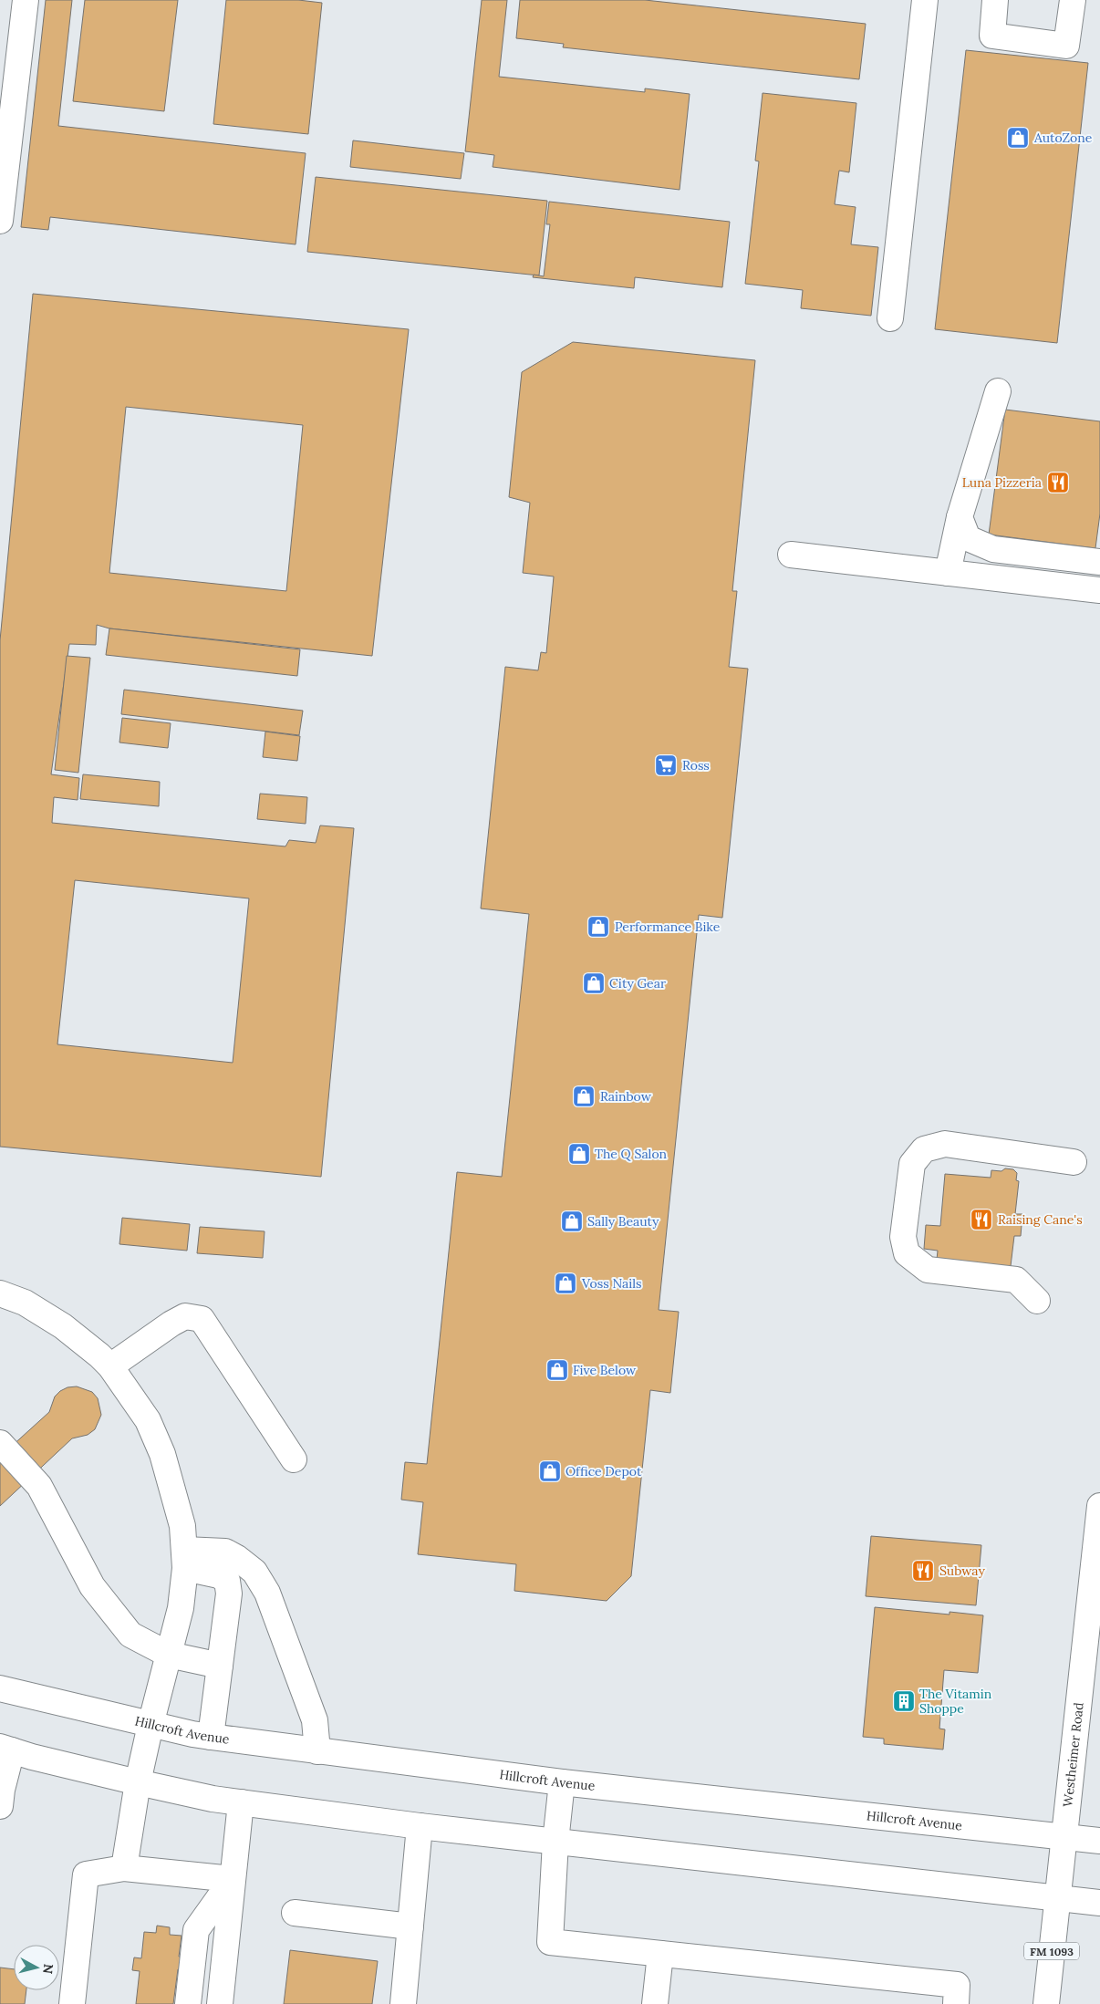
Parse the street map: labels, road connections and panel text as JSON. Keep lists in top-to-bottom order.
{
  "streets": {
    "main road": ["Hillcroft Avenue", "Westheimer Road", "FM 1093"]
  },
  "crossings": [
    ["Hillcroft Avenue", "Westheimer Road"]
  ],
  "places": {
    "shop": [
      "AutoZone",
      "Performance Bike",
      "City Gear",
      "Rainbow",
      "The Q Salon",
      "Sally Beauty",
      "Voss Nails",
      "Five Below",
      "Office Depot"
    ],
    "restaurant": ["Luna Pizzeria", "Raising Cane's", "Subway"],
    "supermarket": ["Ross"],
    "building": ["The Vitamin Shoppe"]
  },
  "north": "right"
}
